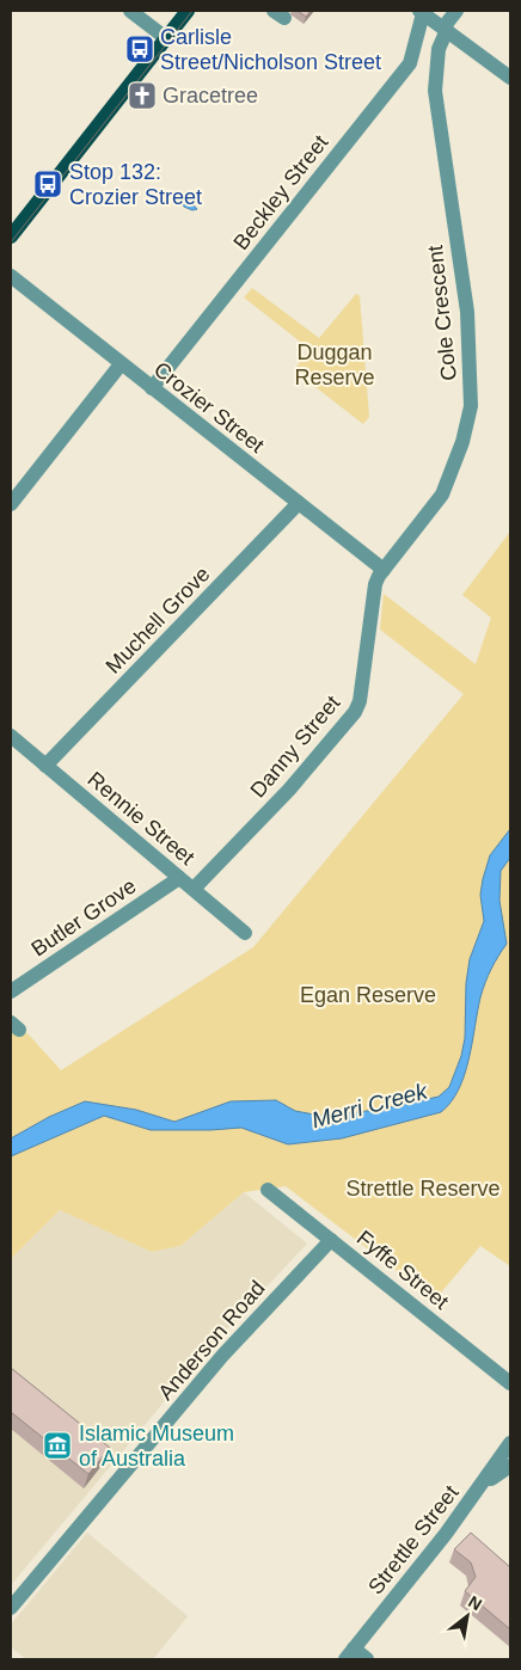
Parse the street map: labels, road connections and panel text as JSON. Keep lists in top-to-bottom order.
{
  "streets": {
    "street": [
      "Beckley Street",
      "Cole Crescent",
      "Crozier Street",
      "Muchell Grove",
      "Danny Street",
      "Rennie Street",
      "Butler Grove",
      "Fyffe Street",
      "Anderson Road",
      "Strettle Street"
    ]
  },
  "crossings": [
    ["Beckley Street", "Crozier Street"],
    ["Cole Crescent", "Crozier Street"],
    ["Cole Crescent", "Danny Street"],
    ["Crozier Street", "Muchell Grove"],
    ["Crozier Street", "Danny Street"],
    ["Muchell Grove", "Rennie Street"],
    ["Danny Street", "Rennie Street"],
    ["Rennie Street", "Butler Grove"],
    ["Fyffe Street", "Anderson Road"]
  ],
  "water": ["Merri Creek"],
  "parks": ["Duggan Reserve", "Egan Reserve", "Strettle Reserve"],
  "places": {
    "bus stop": ["Carlisle Street/Nicholson Street", "Stop 132: Crozier Street"],
    "church": ["Gracetree"],
    "museum": ["Islamic Museum of Australia"]
  },
  "north": "top right"
}
